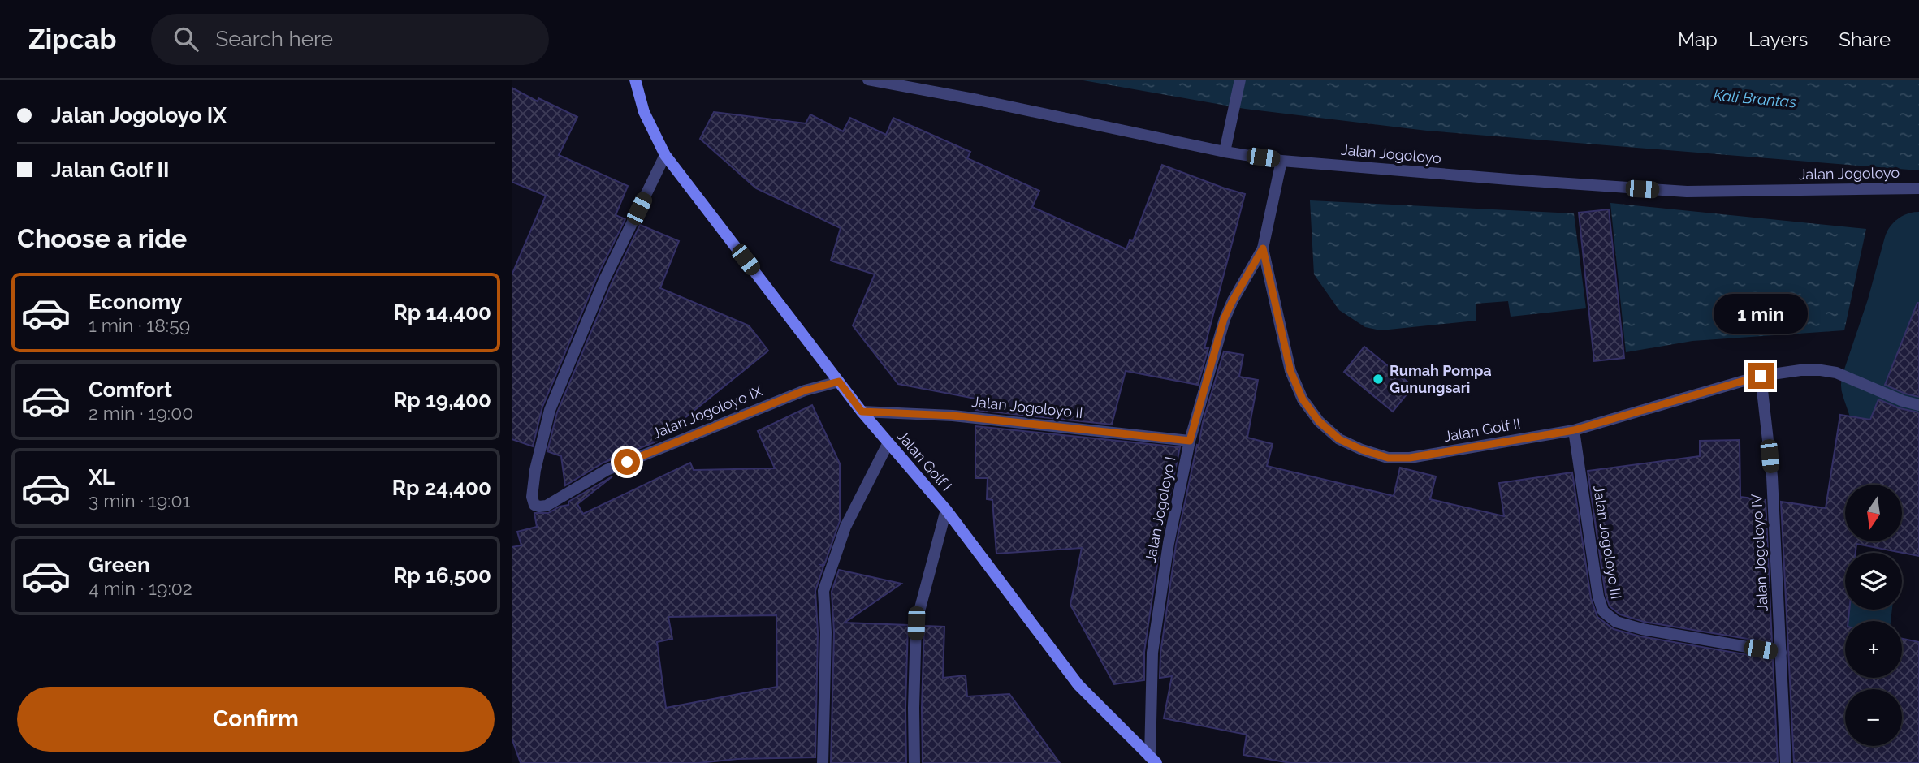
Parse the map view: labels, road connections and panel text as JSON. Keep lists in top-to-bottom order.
{
  "streets": {
    "main road": ["Jalan Golf I"],
    "street": [
      "Jalan Jogoloyo",
      "Jalan Jogoloyo II",
      "Jalan Jogoloyo IX",
      "Jalan Golf II",
      "Jalan Jogoloyo I",
      "Jalan Jogoloyo III",
      "Jalan Jogoloyo IV"
    ]
  },
  "crossings": [
    ["Jalan Jogoloyo", "Jalan Golf II"],
    ["Jalan Jogoloyo II", "Jalan Golf I"],
    ["Jalan Jogoloyo II", "Jalan Jogoloyo I"],
    ["Jalan Jogoloyo IX", "Jalan Golf I"],
    ["Jalan Golf II", "Jalan Jogoloyo I"],
    ["Jalan Golf II", "Jalan Jogoloyo III"],
    ["Jalan Golf II", "Jalan Jogoloyo IV"],
    ["Jalan Golf I", "Jalan Jogoloyo I"],
    ["Jalan Jogoloyo III", "Jalan Jogoloyo IV"]
  ],
  "water": ["Kali Brantas"],
  "places": ["Rumah Pompa Gunungsari"],
  "north": "bottom",
  "page": {
    "header": "Zipcab",
    "search": "Search here",
    "nav": ["Map", "Layers", "Share"],
    "banner": ["Jalan Jogoloyo IX", "Jalan Golf II"],
    "heading": "Choose a ride",
    "list": [
      {
        "name": "Economy",
        "note": "1 min · 18:59",
        "value": "Rp 14,400"
      },
      {
        "name": "Comfort",
        "note": "2 min · 19:00",
        "value": "Rp 19,400"
      },
      {
        "name": "XL",
        "note": "3 min · 19:01",
        "value": "Rp 24,400"
      },
      {
        "name": "Green",
        "note": "4 min · 19:02",
        "value": "Rp 16,500"
      }
    ],
    "bubble": "1 min",
    "map_buttons": ["+", "−"],
    "buttons": "Confirm"
  }
}
